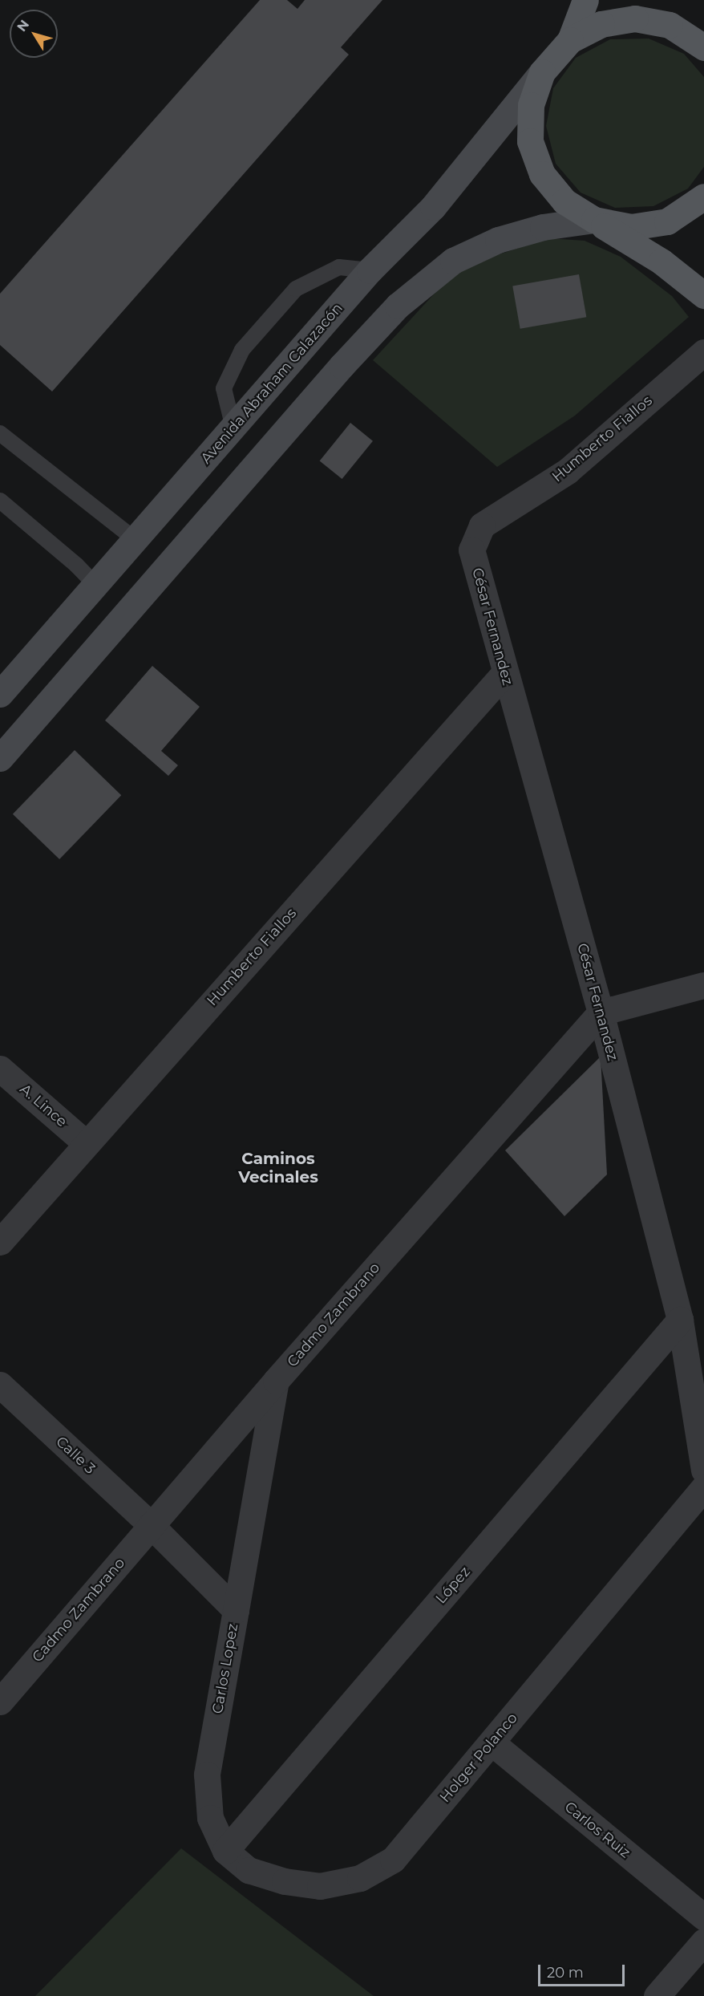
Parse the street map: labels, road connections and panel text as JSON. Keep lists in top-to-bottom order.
{
  "streets": {
    "main road": ["Avenida Abraham Calazacón"],
    "street": [
      "Humberto Fiallos",
      "César Fernandez",
      "A. Lince",
      "Cadmo Zambrano",
      "Calle 3",
      "López",
      "Carlos Lopez",
      "Holger Polanco",
      "Carlos Ruiz"
    ]
  },
  "crossings": [
    ["Humberto Fiallos", "César Fernandez"],
    ["Humberto Fiallos", "A. Lince"],
    ["César Fernandez", "Cadmo Zambrano"],
    ["César Fernandez", "López"],
    ["Cadmo Zambrano", "Calle 3"],
    ["Cadmo Zambrano", "Carlos Lopez"],
    ["Calle 3", "Carlos Lopez"],
    ["López", "Holger Polanco"],
    ["Carlos Lopez", "Holger Polanco"],
    ["Holger Polanco", "Carlos Ruiz"]
  ],
  "districts": ["Caminos Vecinales"],
  "scale_bar": "20 m",
  "north": "top left"
}
